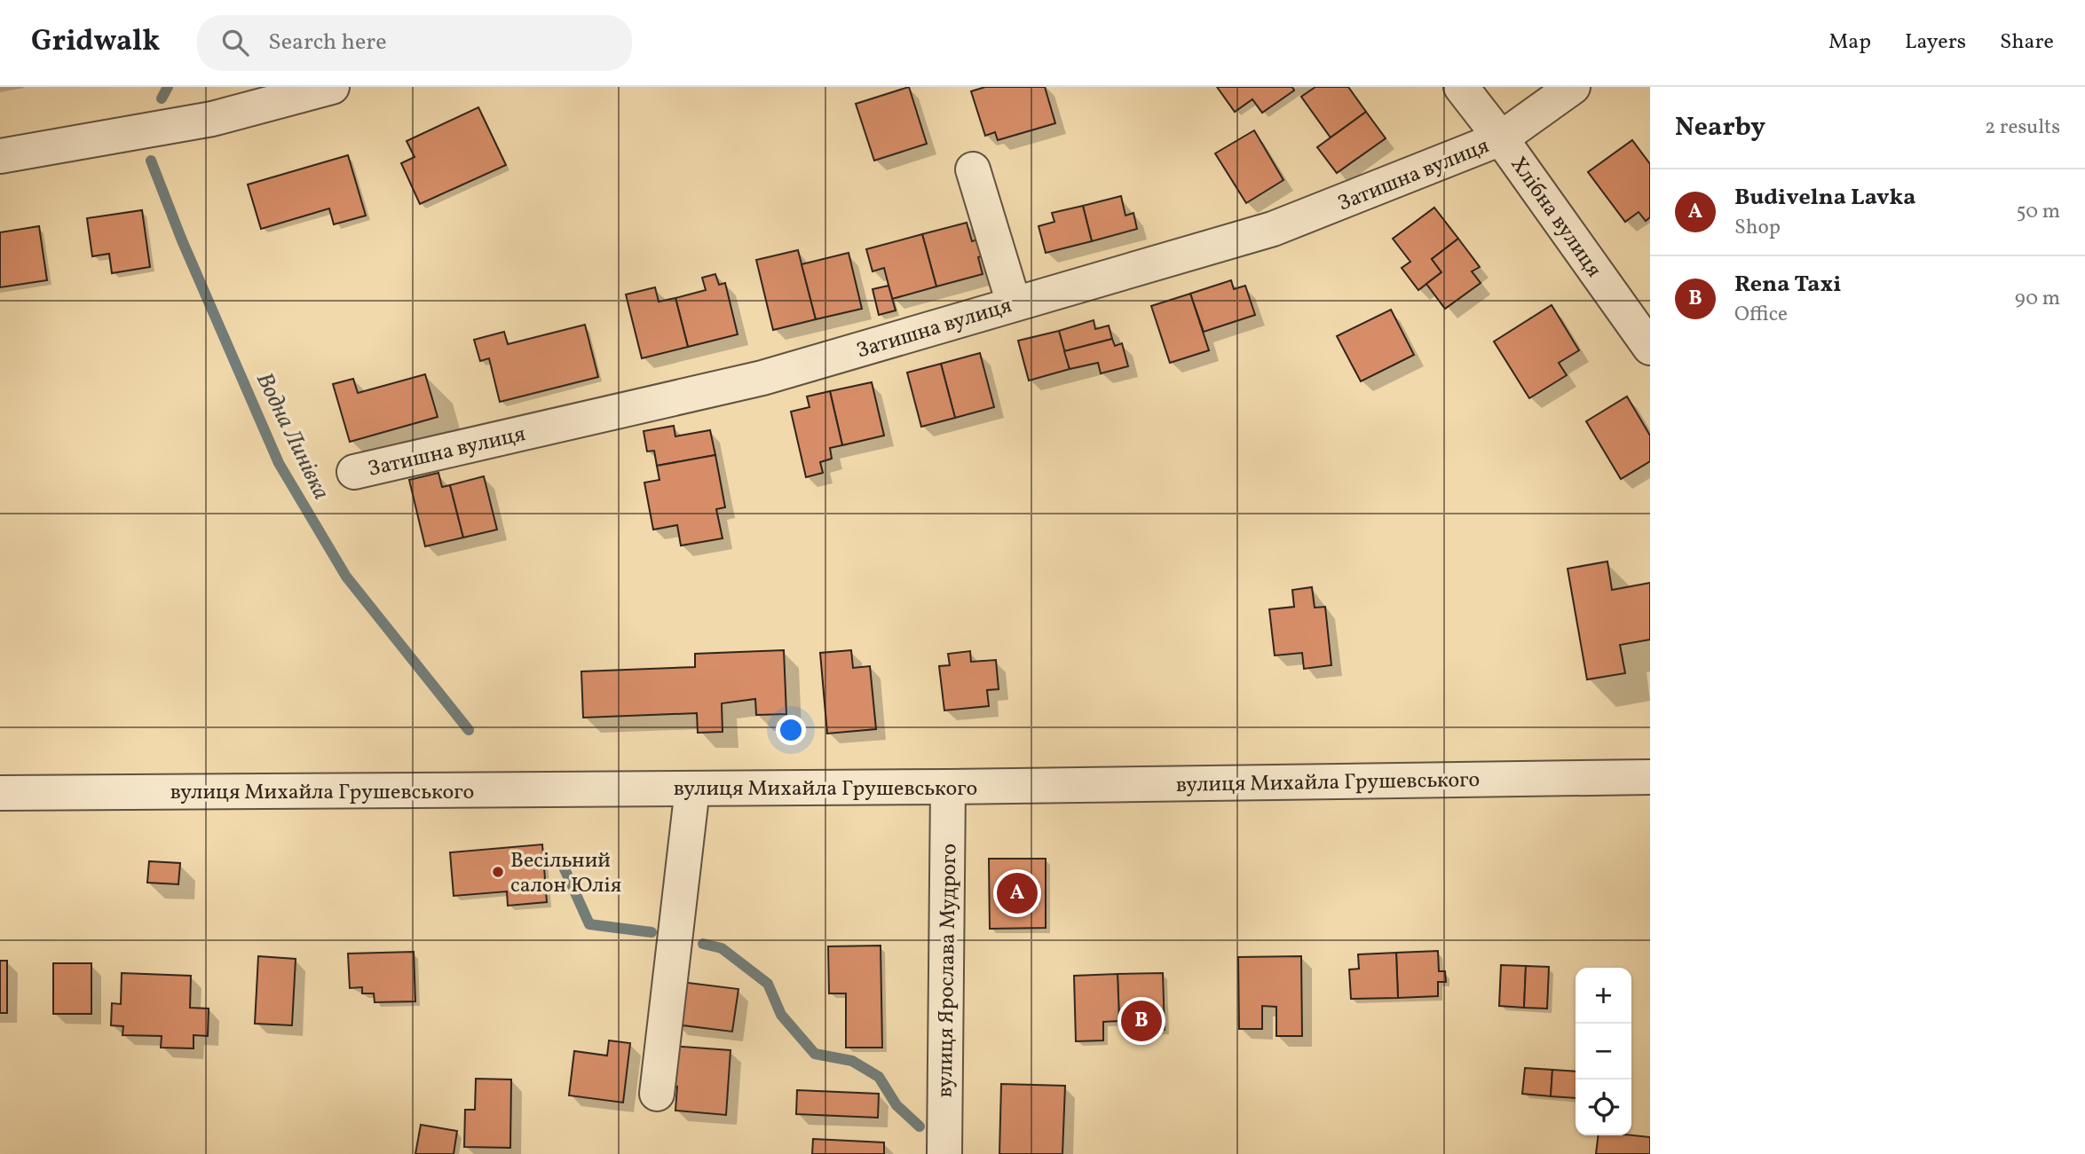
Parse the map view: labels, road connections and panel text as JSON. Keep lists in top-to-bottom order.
{
  "streets": {
    "street": [
      "Затишна вулиця",
      "Хлібна вулиця",
      "вулиця Михайла Грушевського",
      "вулиця Ярослава Мудрого"
    ]
  },
  "crossings": [
    ["Затишна вулиця", "Хлібна вулиця"],
    ["вулиця Михайла Грушевського", "вулиця Ярослава Мудрого"]
  ],
  "water": ["Водна Линівка"],
  "places": ["Весільний салон Юлія"],
  "page": {
    "header": "Gridwalk",
    "search": "Search here",
    "nav": ["Map", "Layers", "Share"],
    "heading": ["Nearby", "2 results"],
    "list": [
      {
        "mark": "A",
        "name": "Budivelna Lavka",
        "note": "Shop",
        "value": "50 m"
      },
      {
        "mark": "B",
        "name": "Rena Taxi",
        "note": "Office",
        "value": "90 m"
      }
    ],
    "pins": ["A", "B"],
    "map_buttons": ["+", "−"]
  }
}
